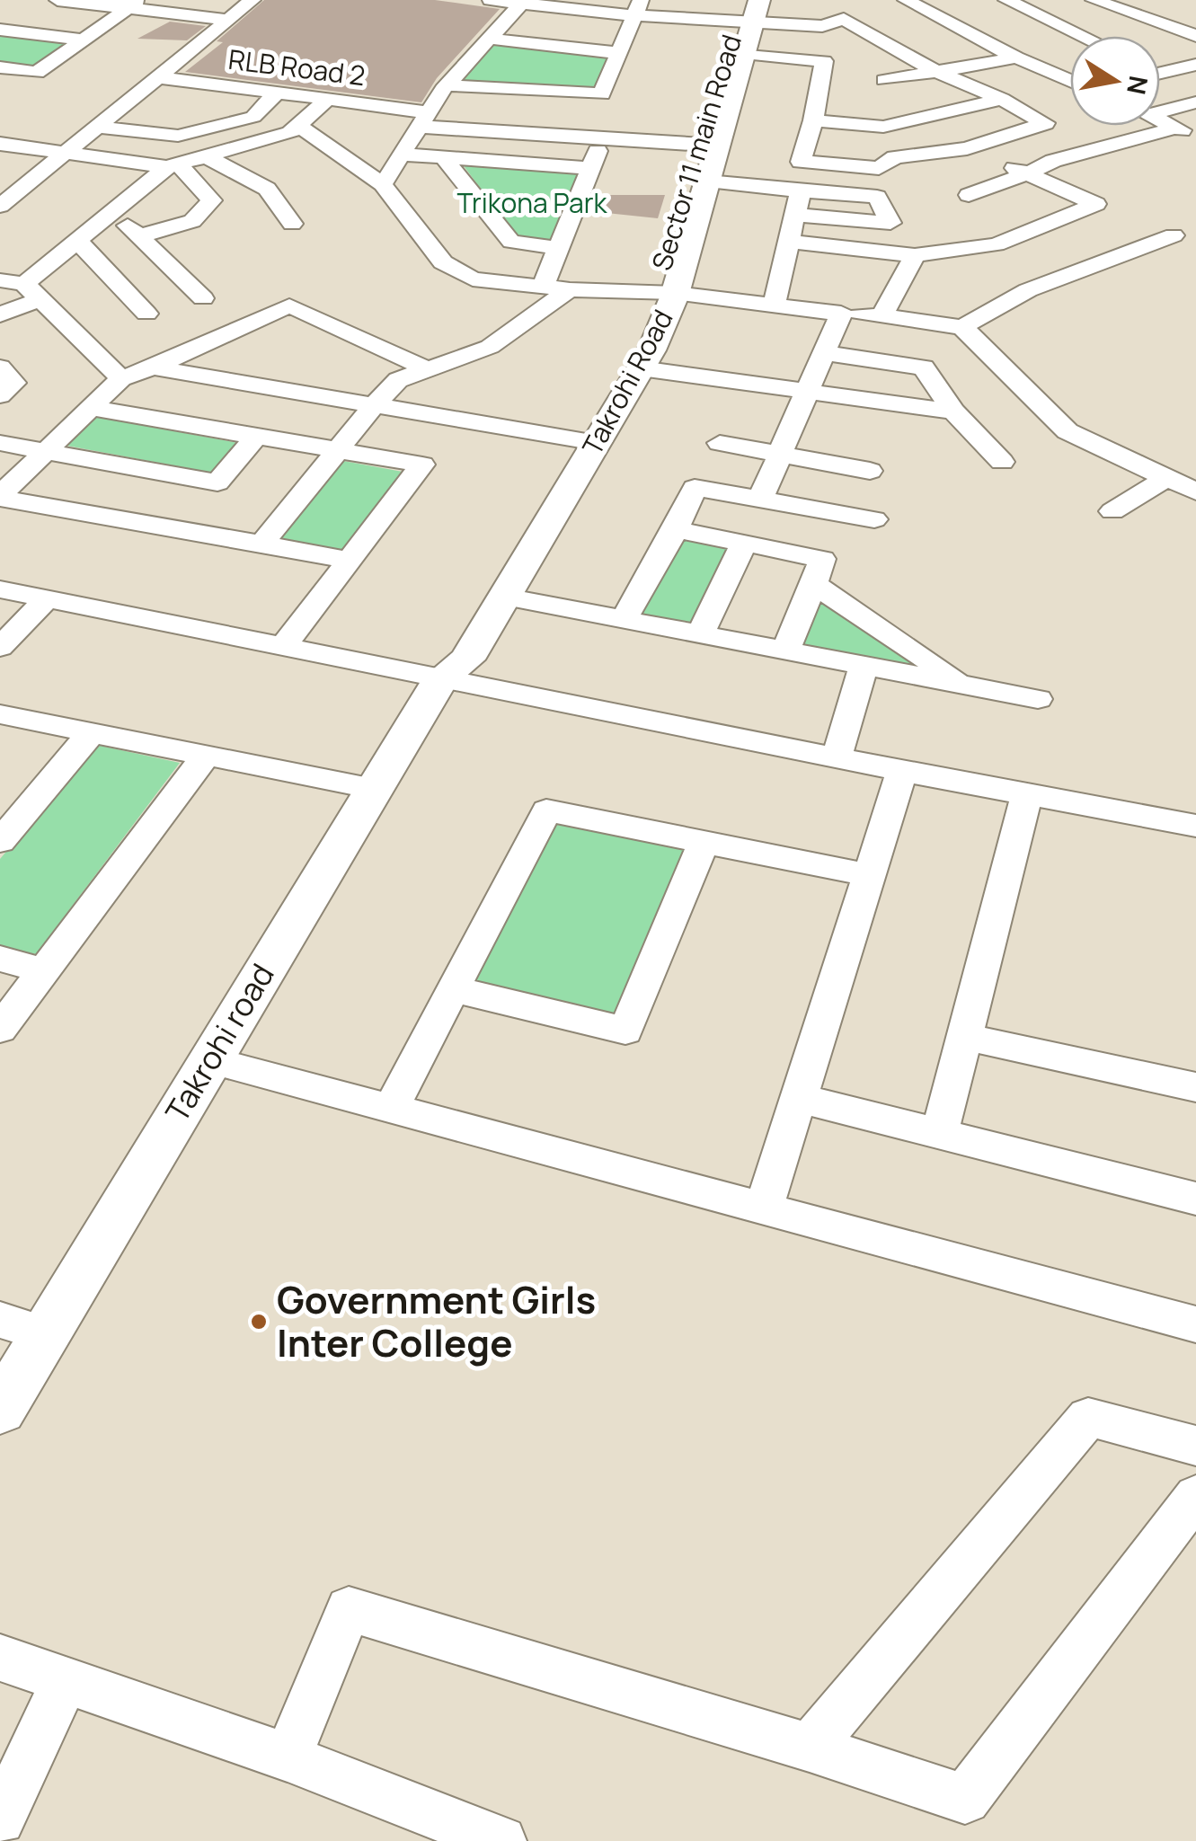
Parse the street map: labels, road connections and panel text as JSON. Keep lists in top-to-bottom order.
{
  "streets": {
    "street": [
      "RLB Road 2",
      "Sector 11 main Road",
      "Takrohi Road",
      "Takrohi road"
    ]
  },
  "crossings": [
    ["RLB Road 2", "Sector 11 main Road"],
    ["RLB Road 2", "Takrohi Road"],
    ["Sector 11 main Road", "Takrohi Road"],
    ["Sector 11 main Road", "Takrohi road"],
    ["Takrohi Road", "Takrohi road"]
  ],
  "parks": ["Trikona Park"],
  "places": ["Government Girls Inter College"],
  "north": "right"
}
